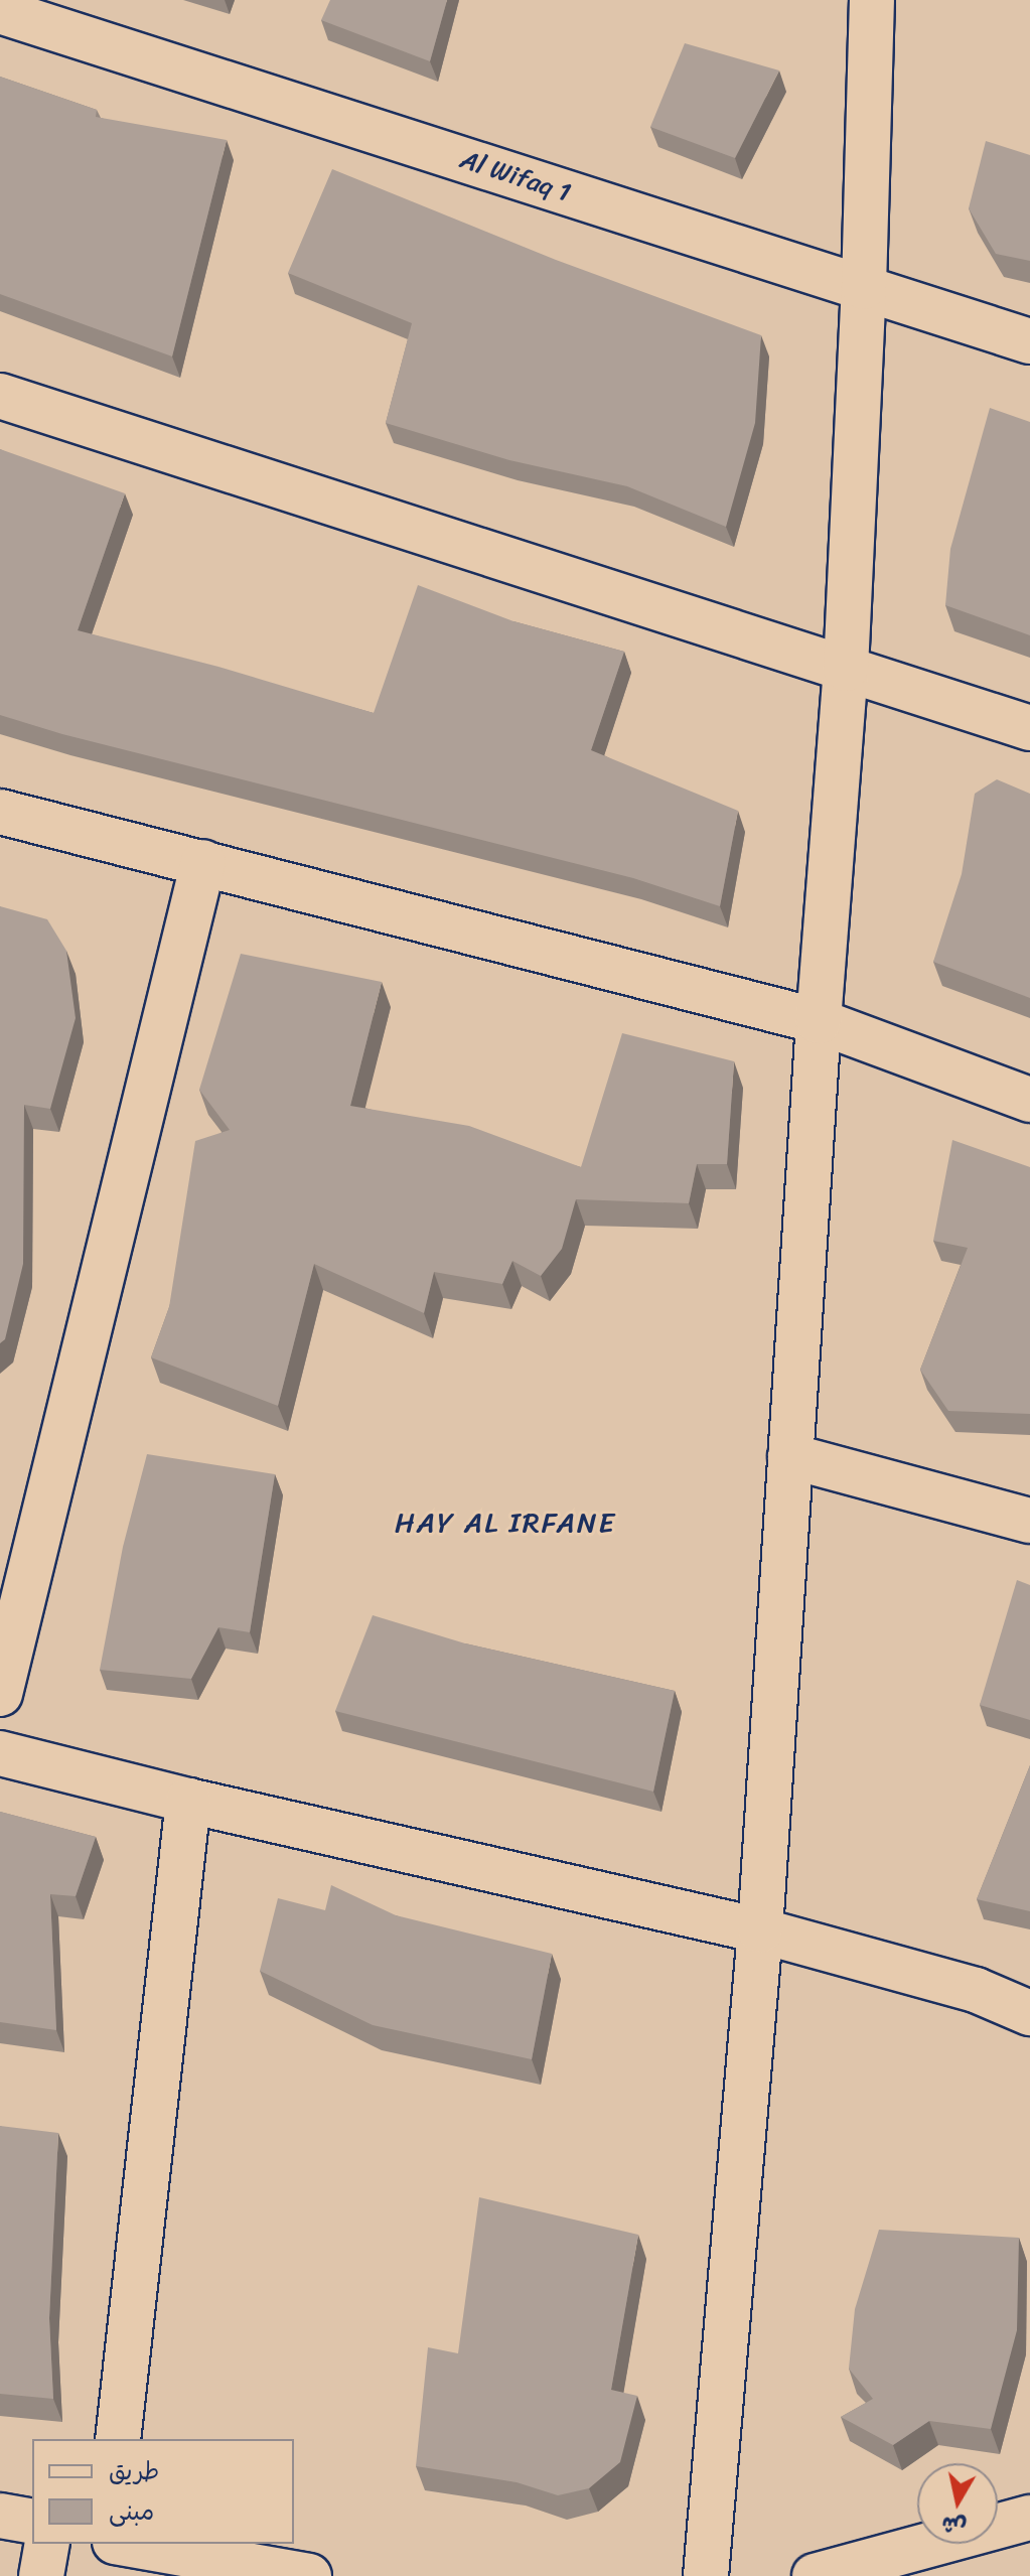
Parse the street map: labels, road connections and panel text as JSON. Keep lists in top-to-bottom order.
{
  "streets": {
    "street": ["Al Wifaq 1"]
  },
  "districts": ["HAY AL IRFANE"],
  "legend": ["طريق", "مبنى"],
  "north": "bottom"
}
